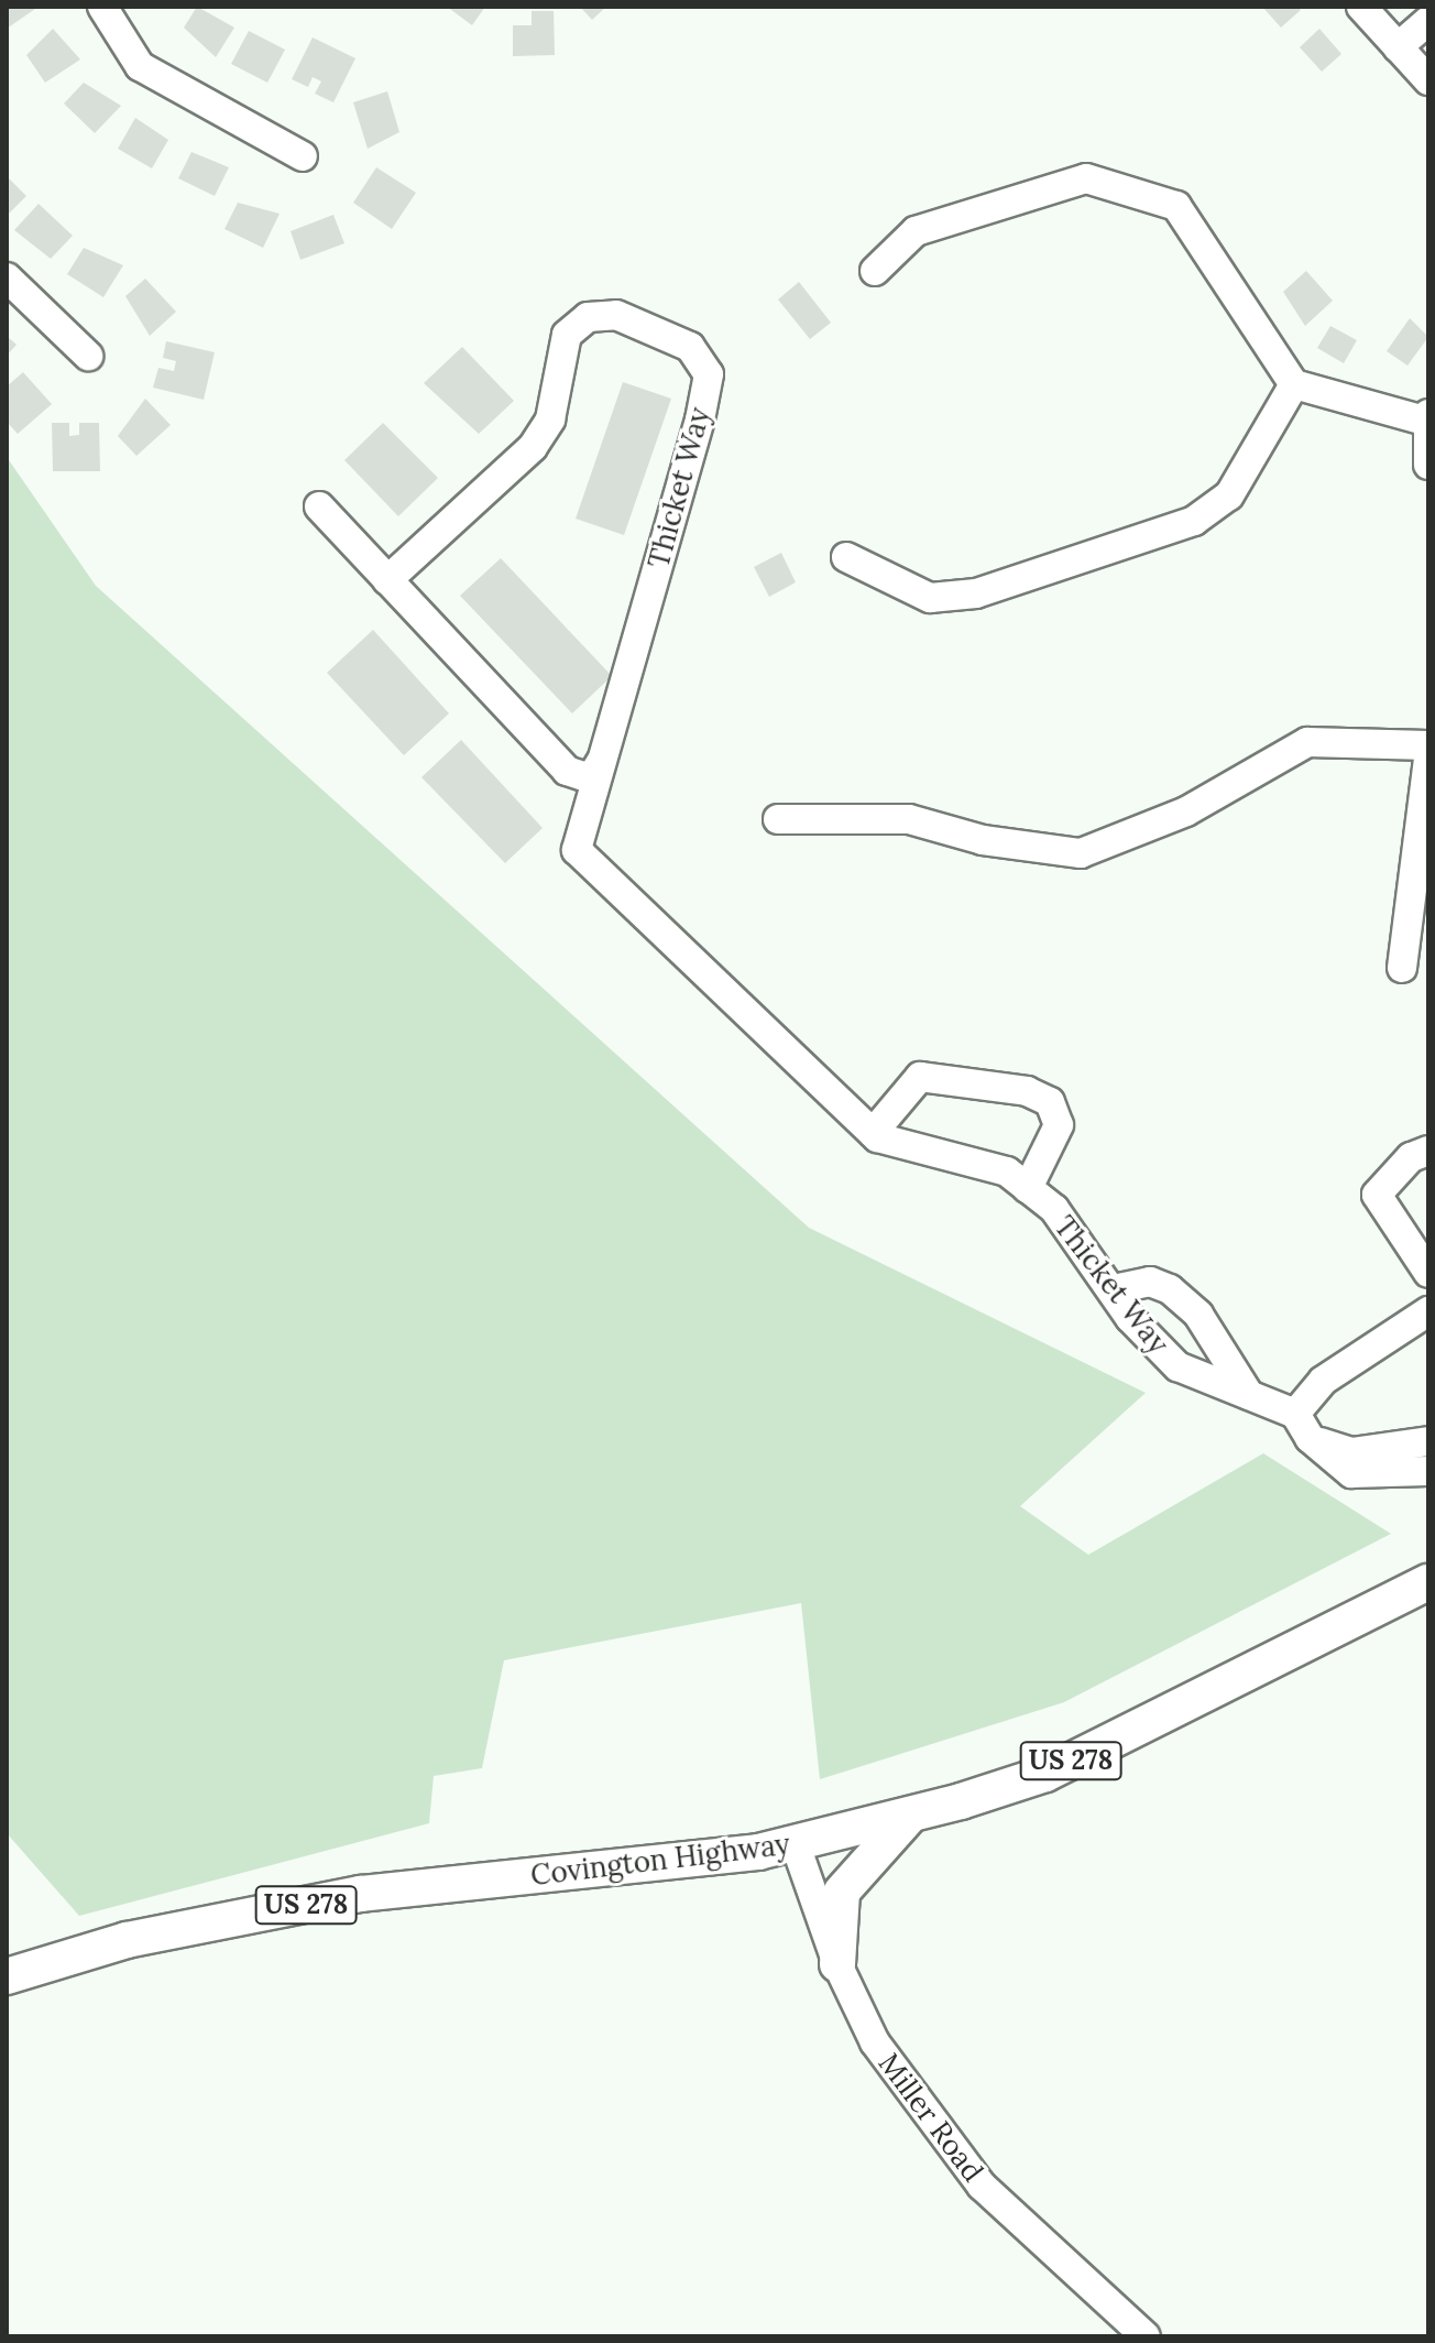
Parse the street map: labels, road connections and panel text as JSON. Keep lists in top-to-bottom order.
{
  "streets": {
    "main road": ["US 278", "Covington Highway"],
    "street": ["Thicket Way", "Miller Road"]
  },
  "crossings": [
    ["Covington Highway", "Miller Road"]
  ]
}
